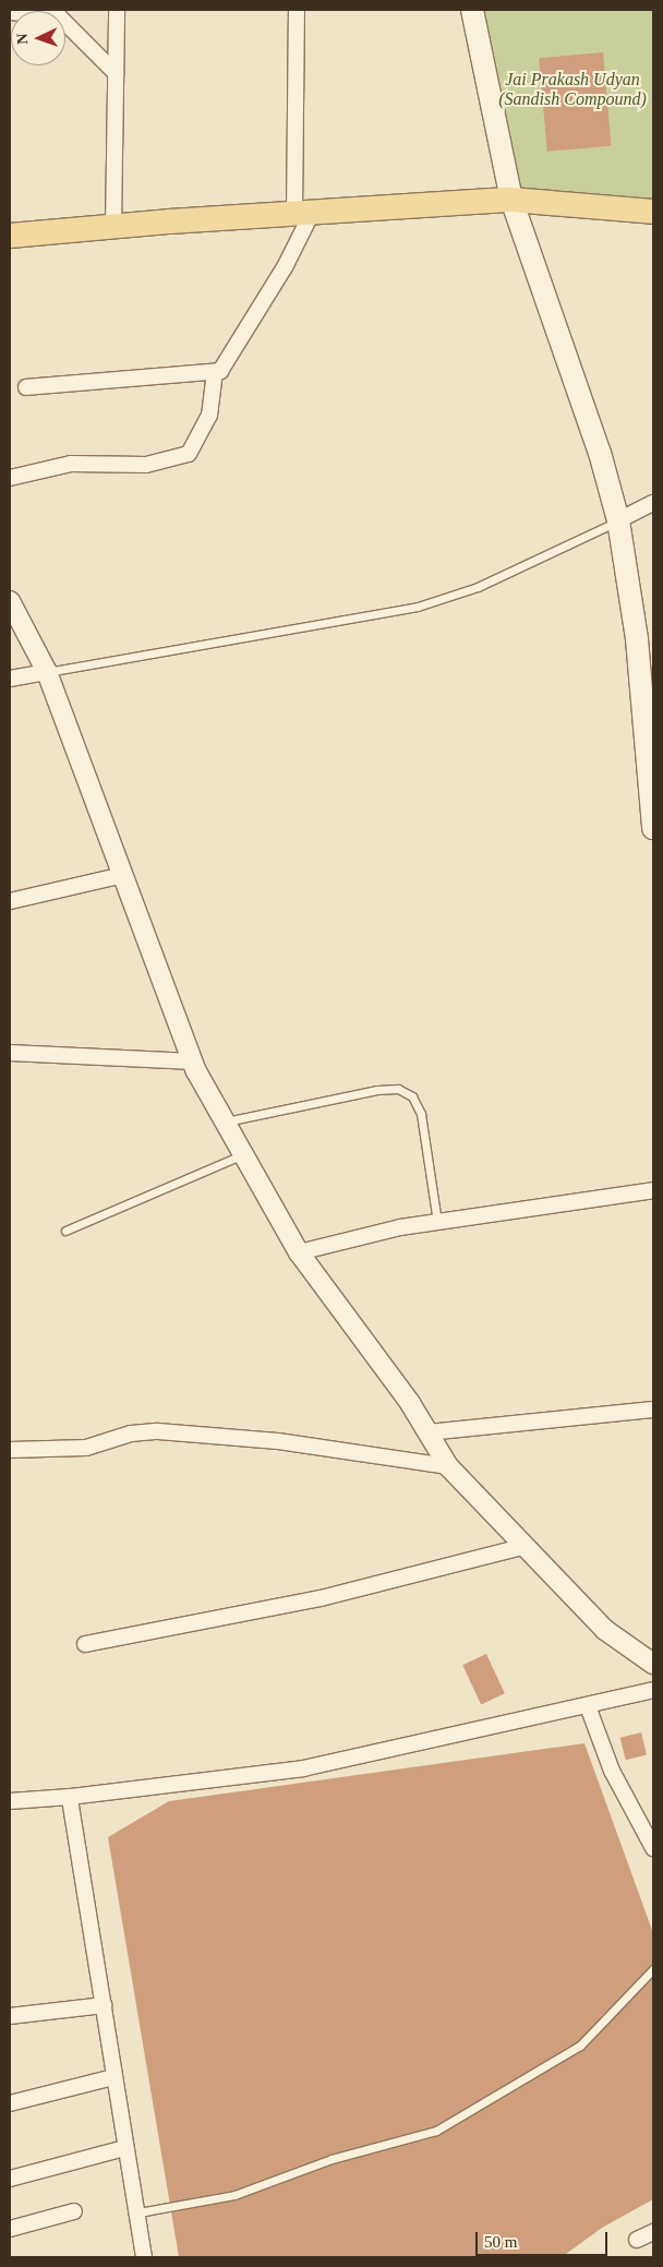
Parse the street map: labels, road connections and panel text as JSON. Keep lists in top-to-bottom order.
{
  "parks": ["Jai Prakash Udyan (Sandish Compound)"],
  "scale_bar": "50 m",
  "north": "left"
}
